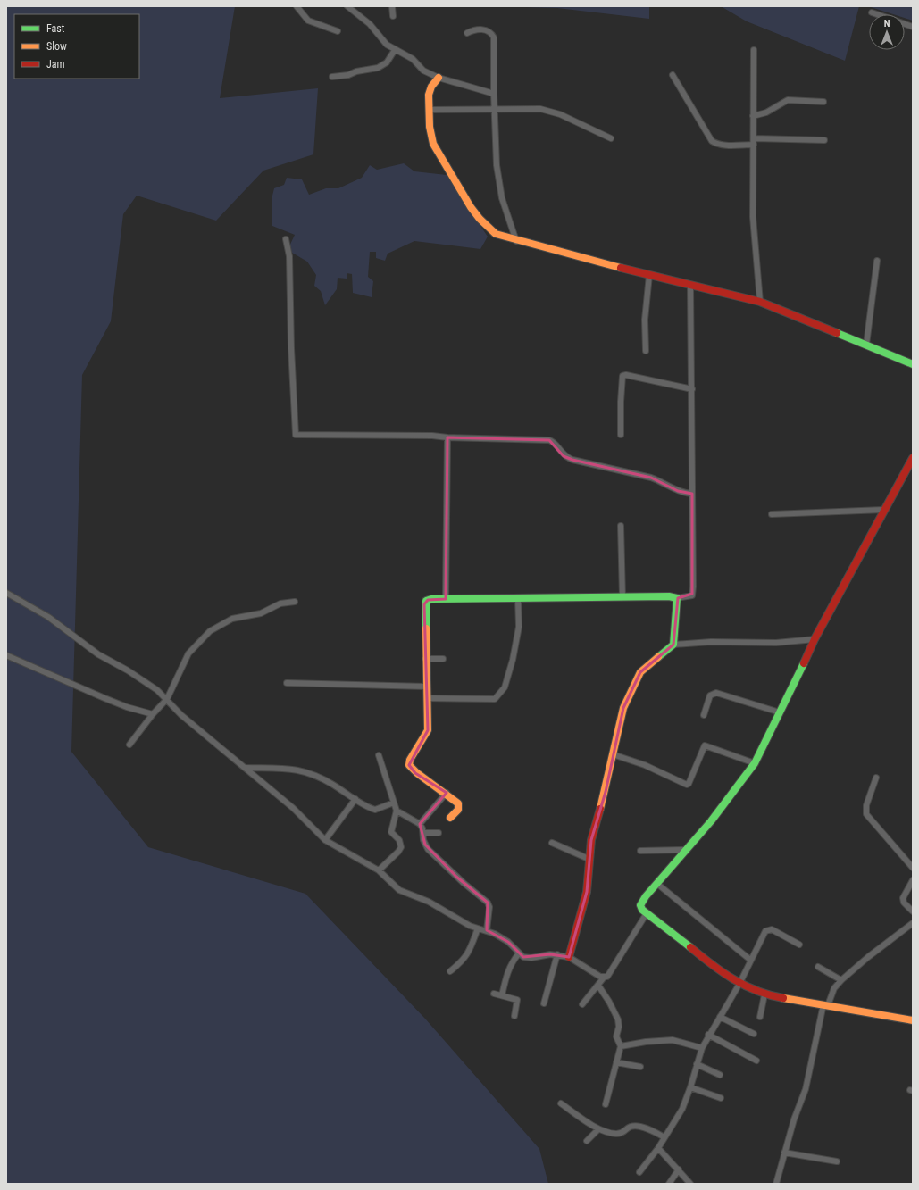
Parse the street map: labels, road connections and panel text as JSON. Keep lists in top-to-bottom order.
{
  "legend": ["Fast", "Slow", "Jam"],
  "north": "top"
}
